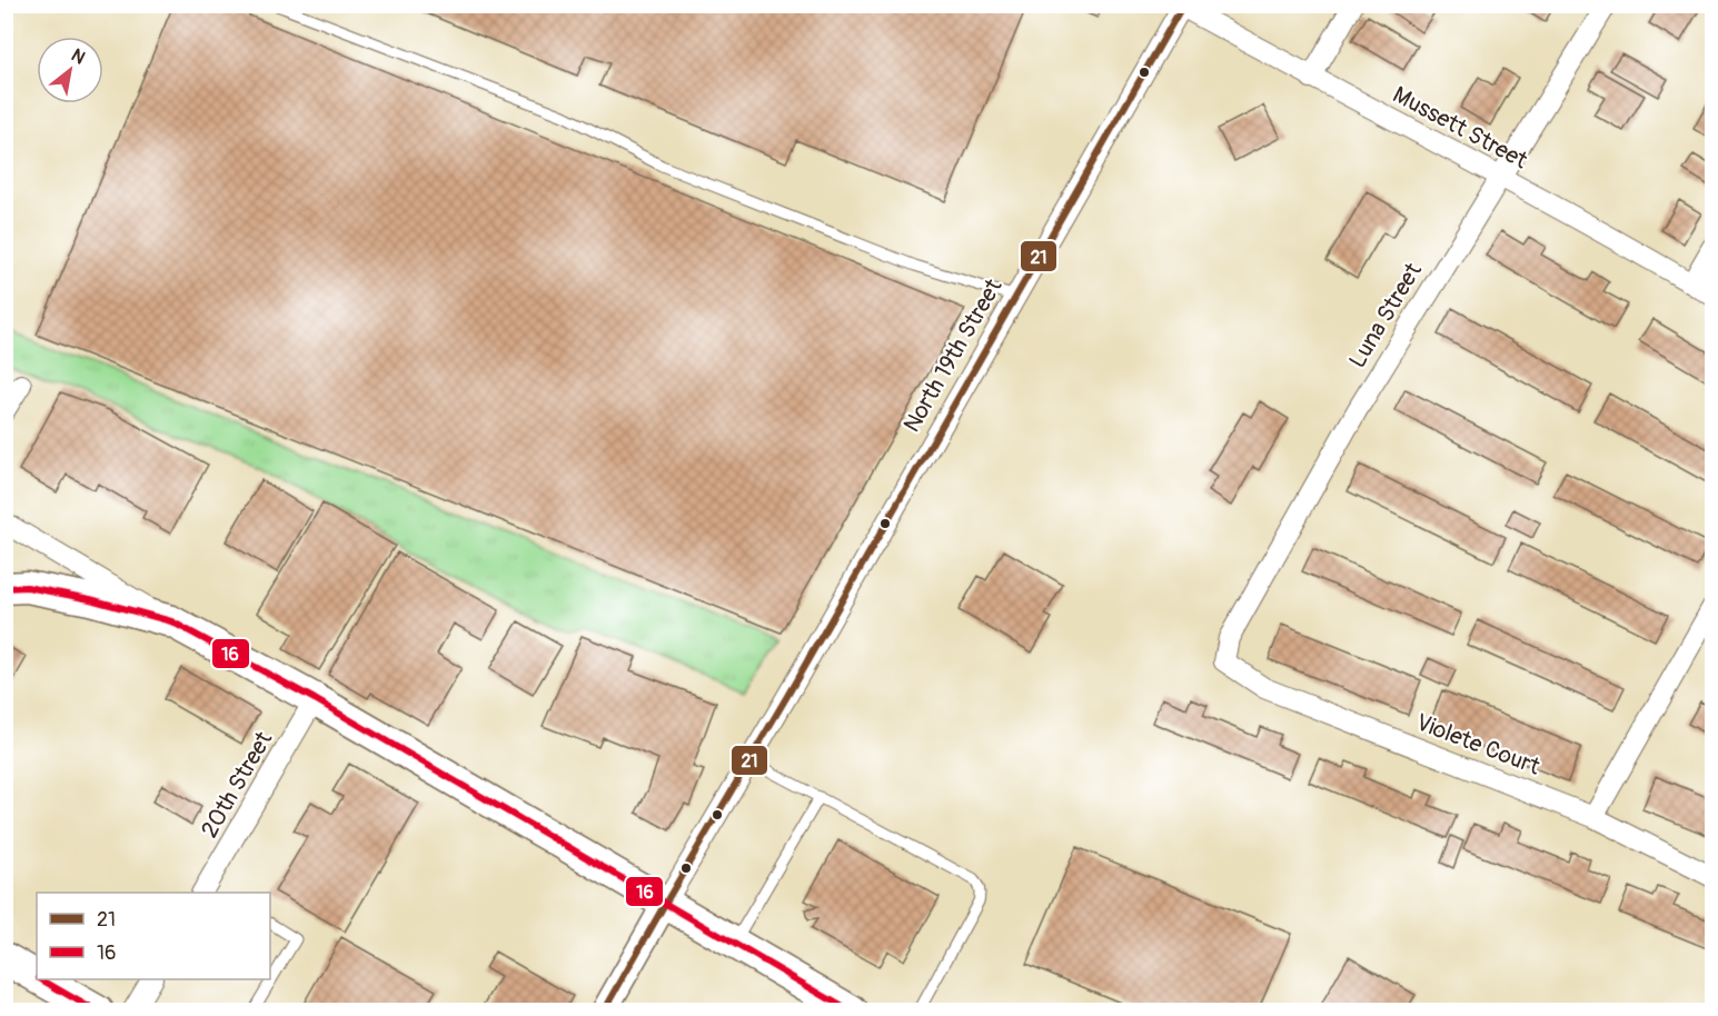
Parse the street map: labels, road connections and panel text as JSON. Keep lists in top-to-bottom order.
{
  "streets": {
    "street": [
      "Mussett Street",
      "Luna Street",
      "North 19th Street",
      "Violete Court",
      "20th Street"
    ]
  },
  "crossings": [
    ["Mussett Street", "Luna Street"],
    ["Mussett Street", "North 19th Street"],
    ["Luna Street", "Violete Court"]
  ],
  "lines": ["transit line 21", "transit line 16"],
  "legend": ["21", "16"],
  "north": "top right"
}
